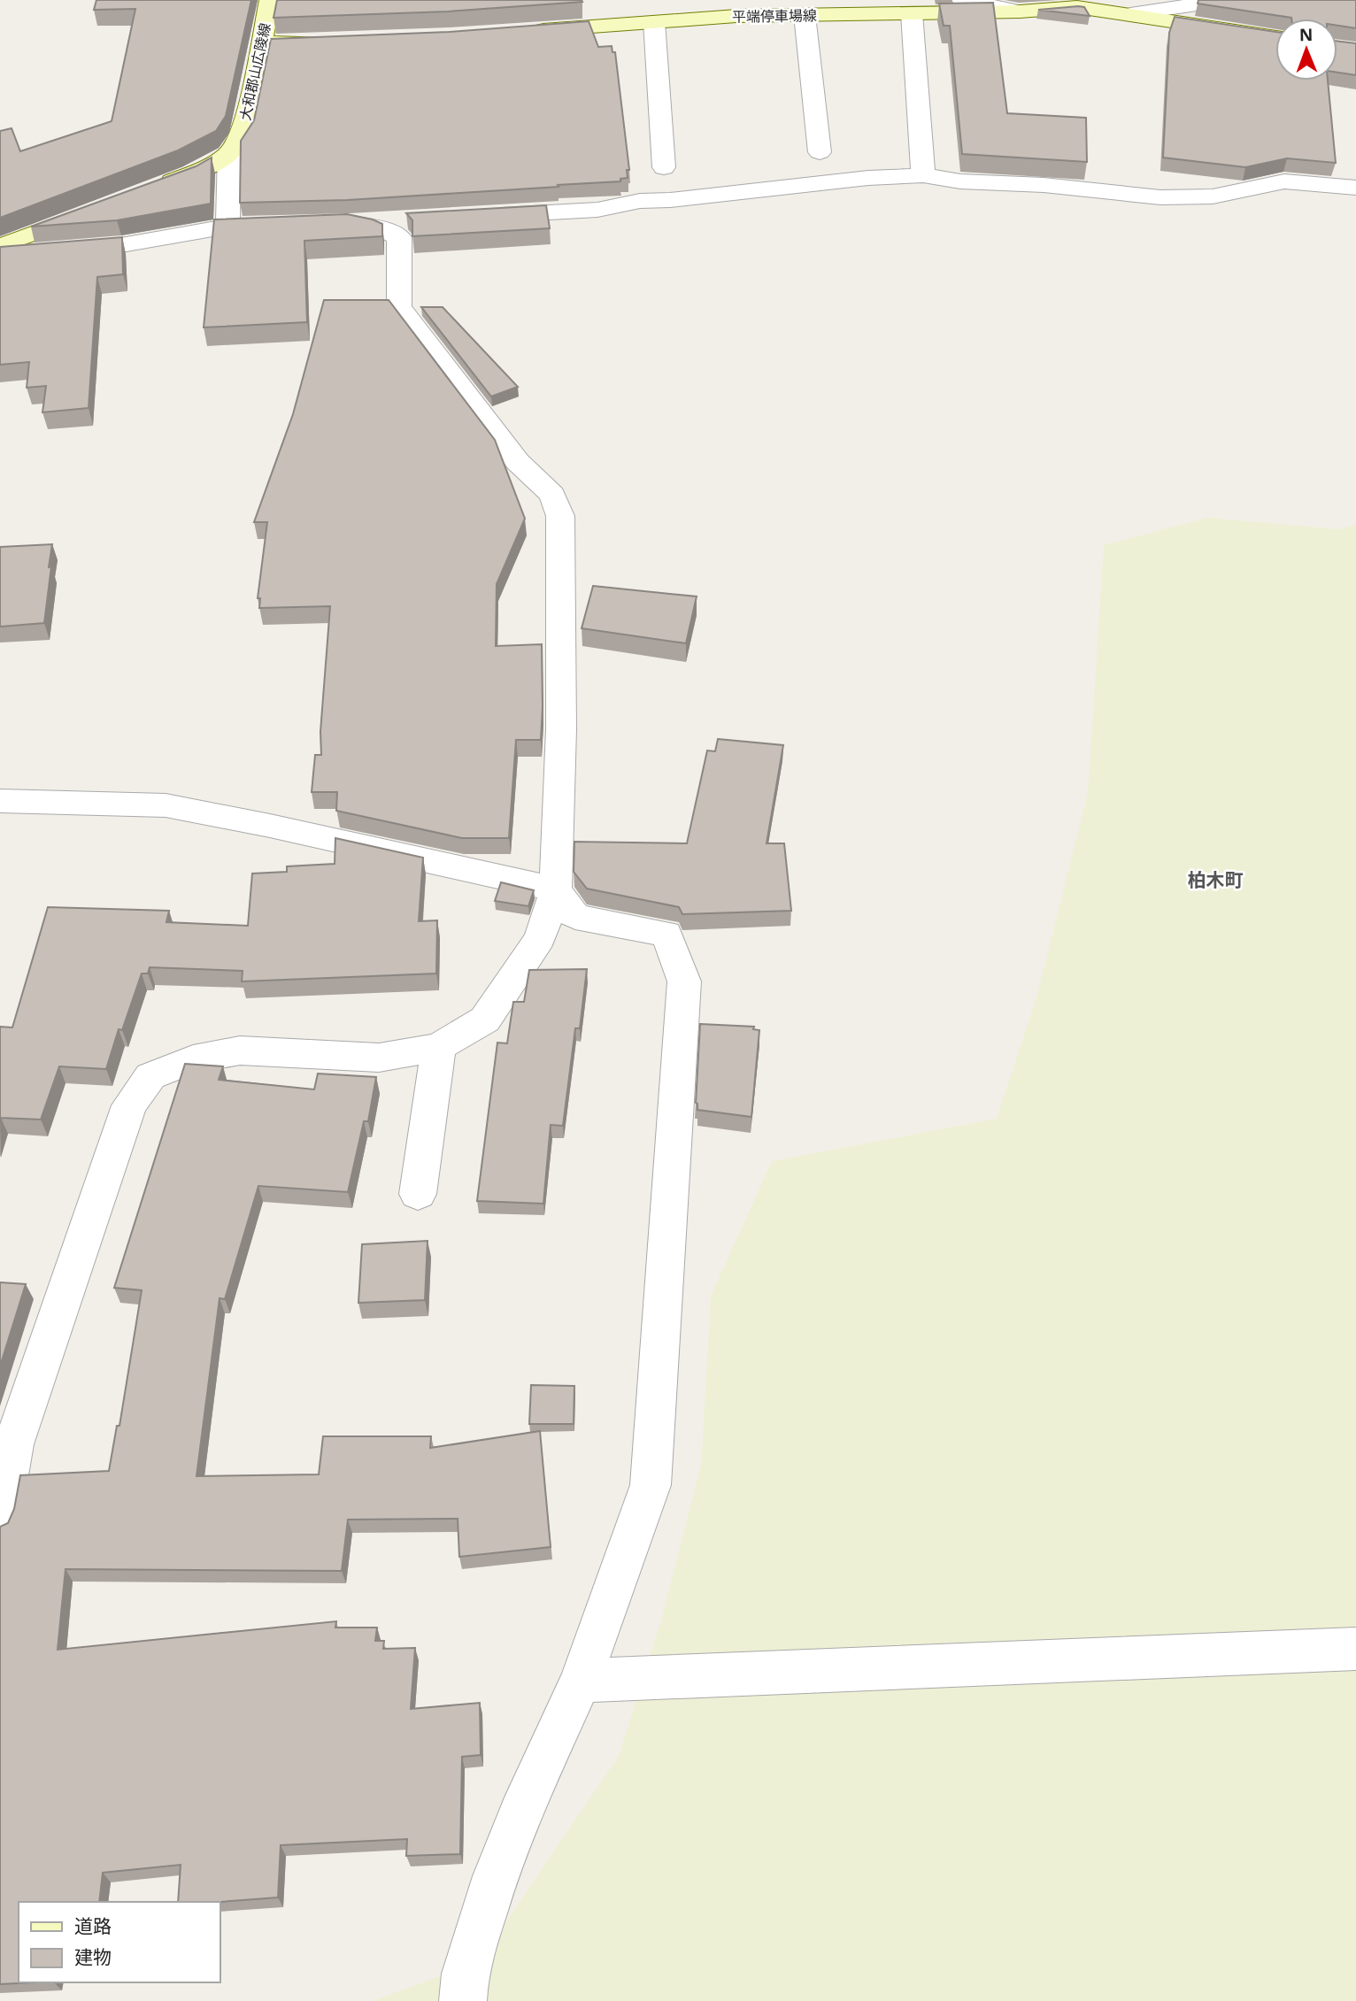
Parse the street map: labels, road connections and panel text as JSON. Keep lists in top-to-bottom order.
{
  "streets": {
    "main road": ["平端停車場線", "大和郡山広陵線"]
  },
  "districts": ["柏木町"],
  "legend": ["道路", "建物"],
  "north": "top"
}
